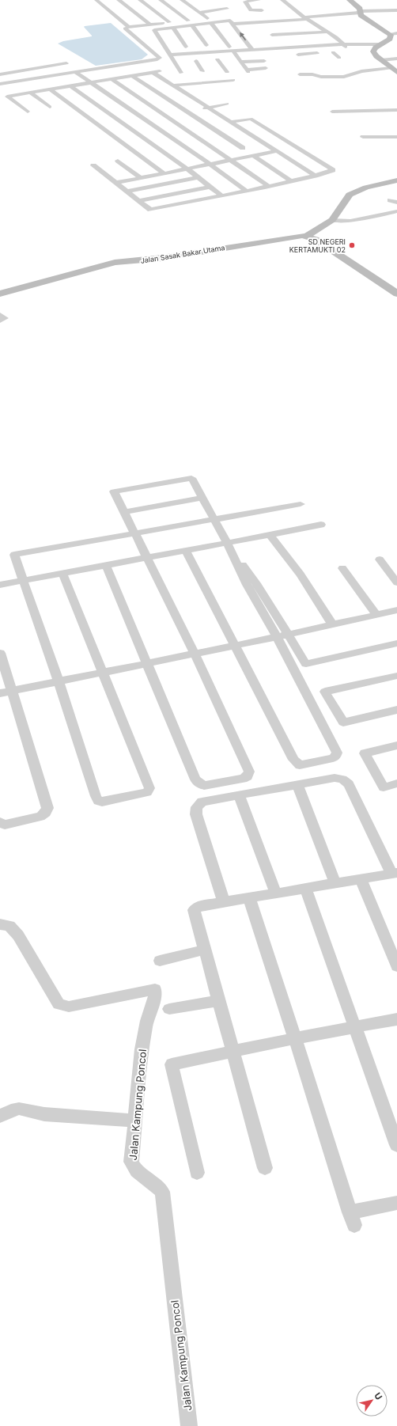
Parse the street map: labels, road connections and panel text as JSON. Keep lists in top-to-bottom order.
{
  "streets": {
    "street": ["Jalan Sasak Bakar Utama", "Jalan Kampung Poncol"]
  },
  "places": ["SD NEGERI KERTAMUKTI 02"],
  "north": "top right"
}
